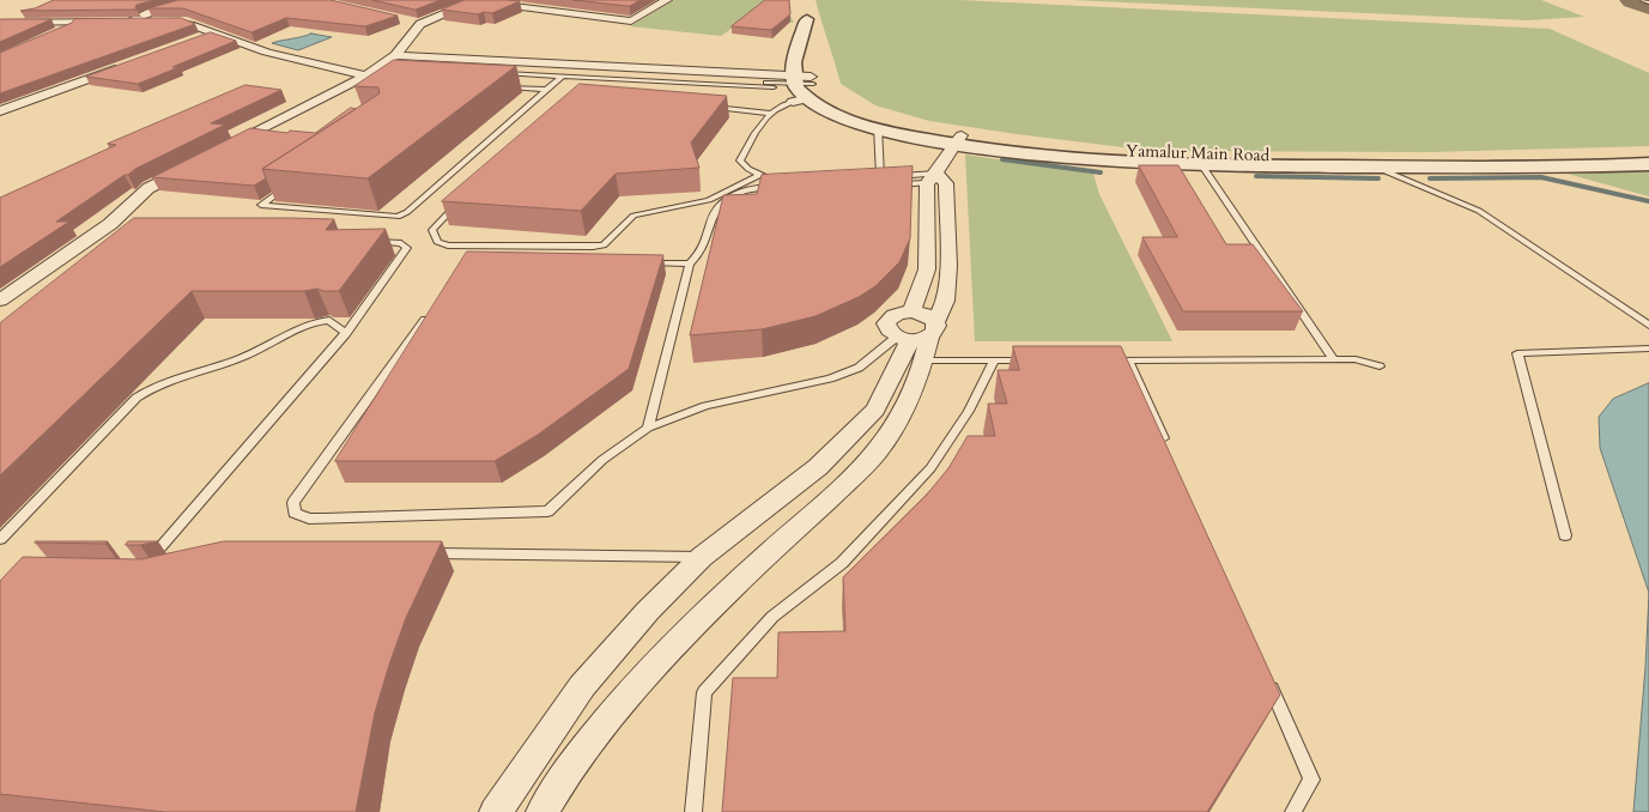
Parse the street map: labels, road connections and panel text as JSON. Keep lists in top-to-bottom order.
{
  "streets": {
    "street": ["Yamalur Main Road"]
  }
}
